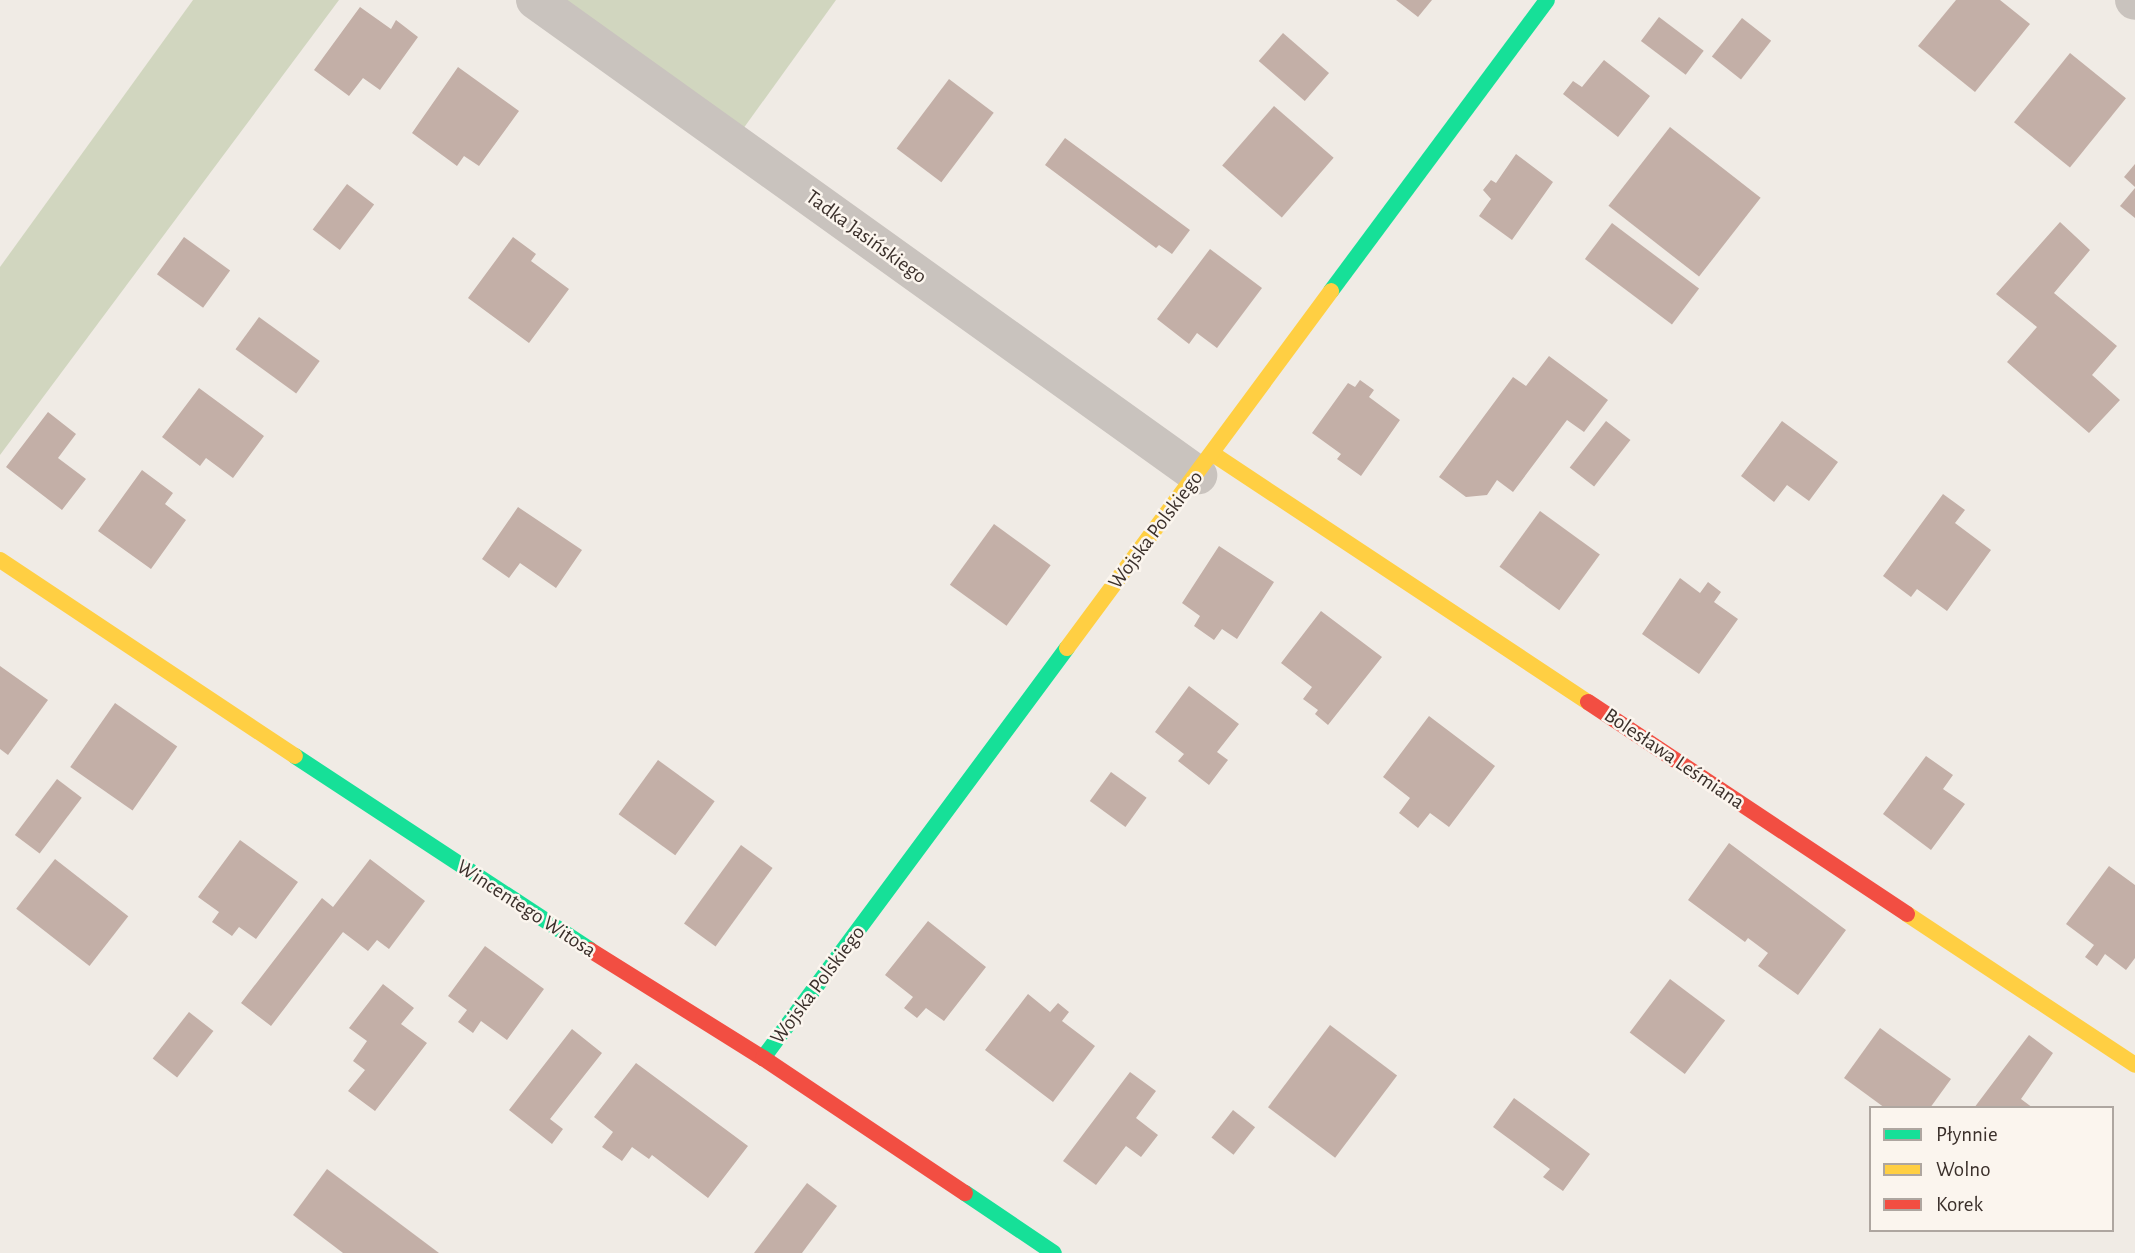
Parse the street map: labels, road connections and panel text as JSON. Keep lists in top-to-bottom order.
{
  "streets": {
    "street": [
      "Tadka Jasińskiego",
      "Wojska Polskiego",
      "Bolesława Leśmiana",
      "Wincentego Witosa"
    ]
  },
  "crossings": [
    ["Tadka Jasińskiego", "Wojska Polskiego"],
    ["Tadka Jasińskiego", "Bolesława Leśmiana"],
    ["Wojska Polskiego", "Bolesława Leśmiana"],
    ["Wojska Polskiego", "Wincentego Witosa"]
  ],
  "legend": ["Płynnie", "Wolno", "Korek"]
}
